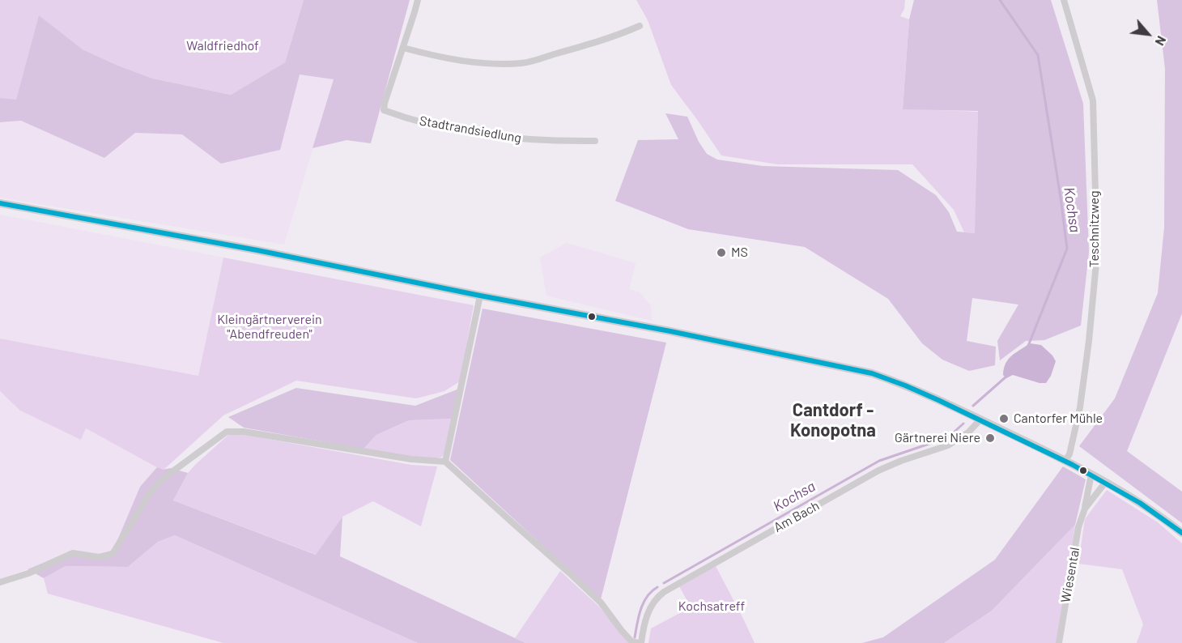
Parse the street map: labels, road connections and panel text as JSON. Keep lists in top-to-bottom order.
{
  "streets": {
    "street": [
      "Stadtrandsiedlung",
      "Teschnitzweg",
      "Am Bach",
      "Wiesental"
    ]
  },
  "districts": ["Cantdorf - Konopotna"],
  "water": ["Kochsa"],
  "parks": ["Waldfriedhof", "Kleingärtnerverein \"Abendfreuden\"", "Kochsatreff"],
  "places": ["MS", "Cantorfer Mühle", "Gärtnerei Niere"],
  "north": "bottom right"
}
